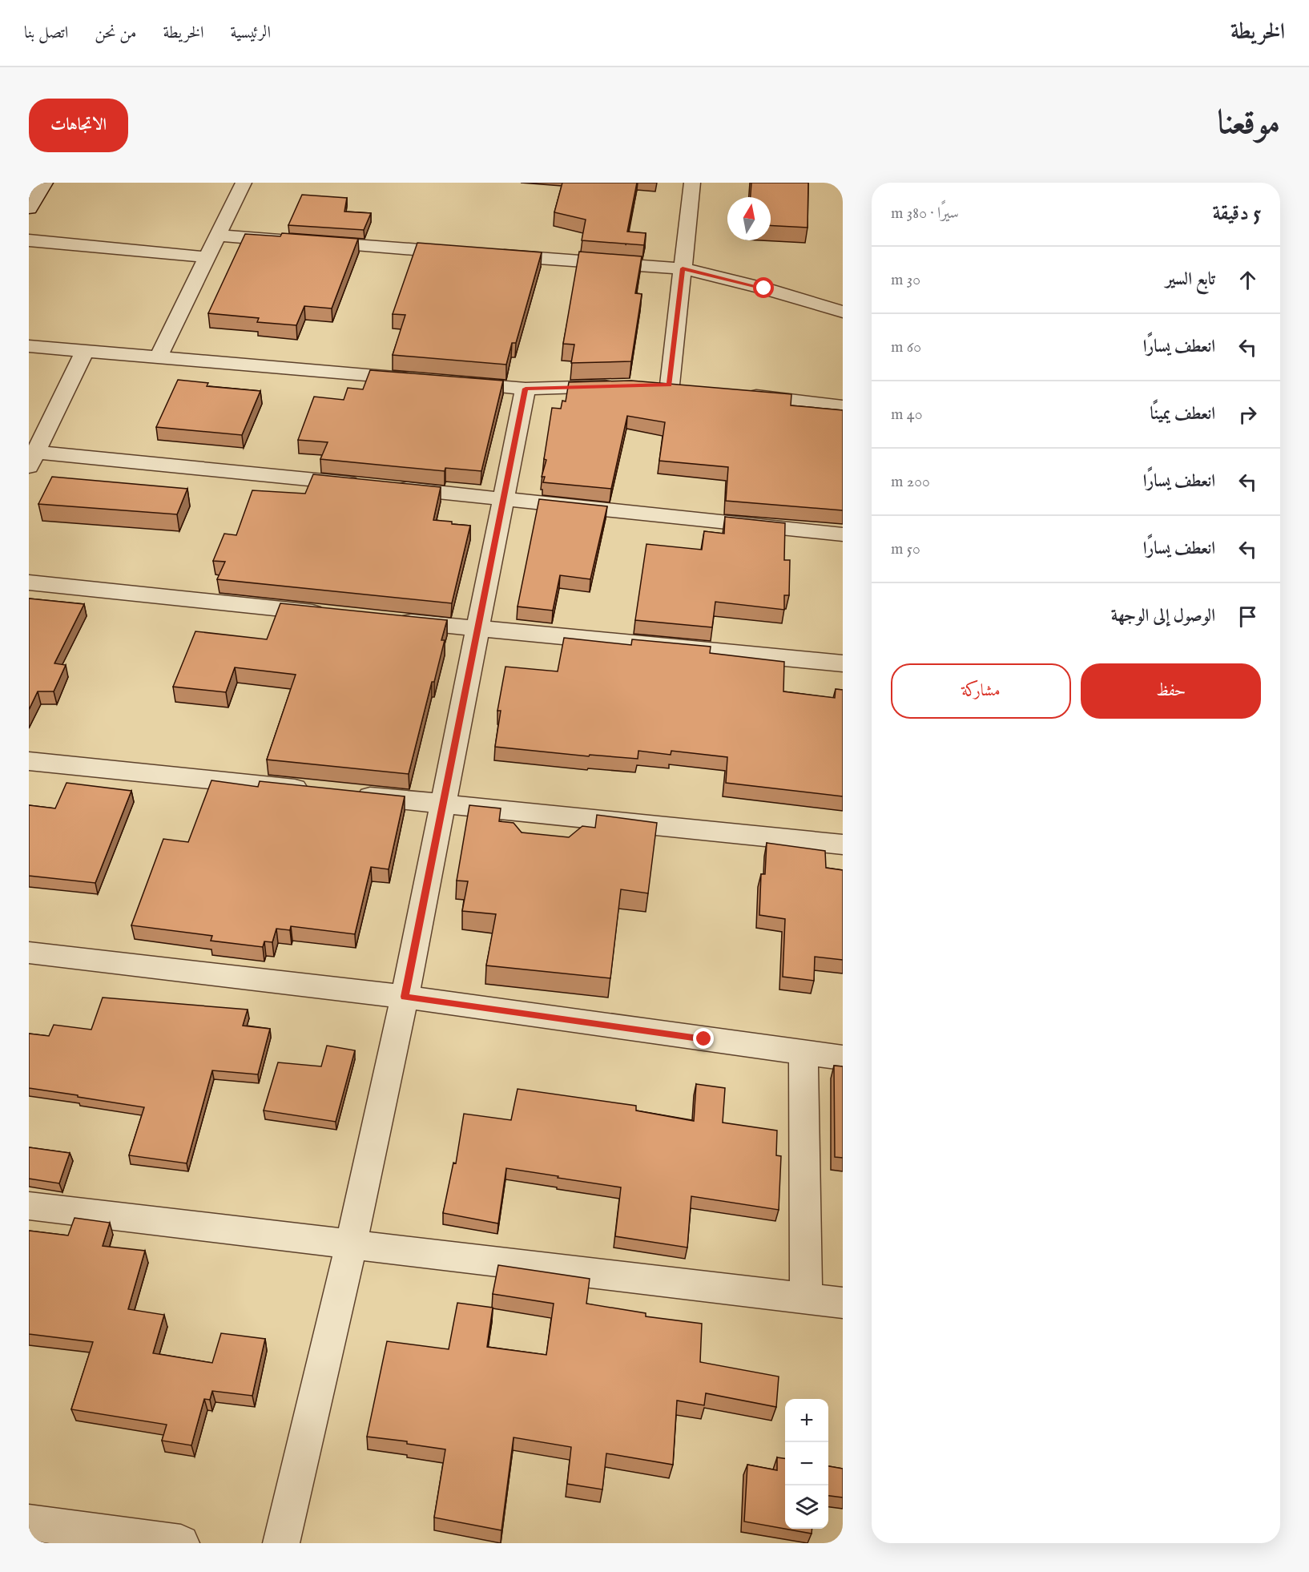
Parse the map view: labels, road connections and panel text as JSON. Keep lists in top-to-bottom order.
{
  "north": "top",
  "page": {
    "header": "الخريطة",
    "nav": [
      "الرئيسية",
      "الخريطة",
      "من نحن",
      "اتصل بنا"
    ],
    "title": "موقعنا",
    "buttons": [
      "الاتجاهات",
      ["حفظ", "مشاركة"]
    ],
    "heading": ["5 دقيقة", "سيرًا · 380 m"],
    "list": [
      ["تابع السير", "30 m"],
      ["انعطف يسارًا", "60 m"],
      ["انعطف يمينًا", "40 m"],
      ["انعطف يسارًا", "200 m"],
      ["انعطف يسارًا", "50 m"],
      "الوصول إلى الوجهة"
    ],
    "map_buttons": ["+", "−"]
  }
}
